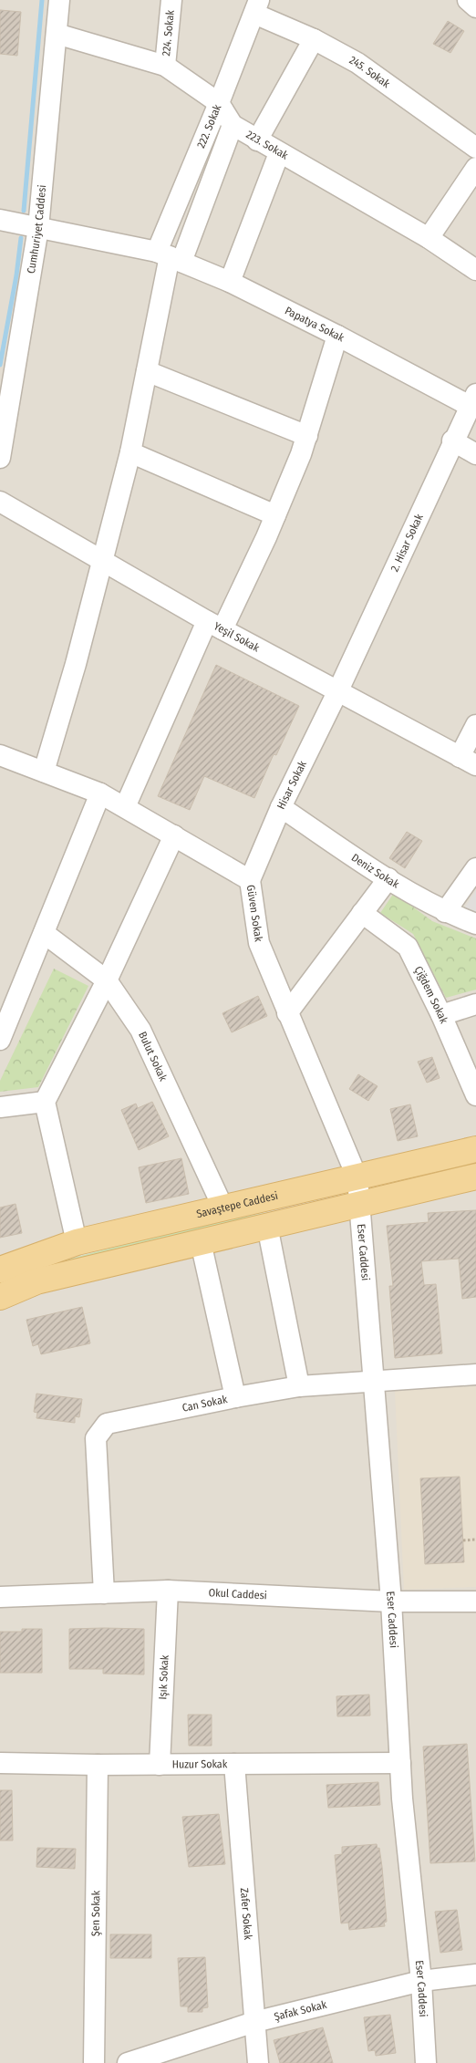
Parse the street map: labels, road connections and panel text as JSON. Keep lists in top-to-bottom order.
{
  "streets": {
    "main road": ["Savaştepe Caddesi"],
    "street": [
      "224. Sokak",
      "245. Sokak",
      "222. Sokak",
      "223. Sokak",
      "Cumhuriyet Caddesi",
      "Papatya Sokak",
      "2. Hisar Sokak",
      "Yeşil Sokak",
      "Hisar Sokak",
      "Deniz Sokak",
      "Güven Sokak",
      "Çiğdem Sokak",
      "Bulut Sokak",
      "Eser Caddesi",
      "Can Sokak",
      "Okul Caddesi",
      "Işık Sokak",
      "Huzur Sokak",
      "Zafer Sokak",
      "Şen Sokak",
      "Şafak Sokak"
    ]
  },
  "crossings": [
    ["224. Sokak", "223. Sokak"],
    ["245. Sokak", "222. Sokak"],
    ["222. Sokak", "223. Sokak"],
    ["222. Sokak", "Papatya Sokak"],
    ["223. Sokak", "Cumhuriyet Caddesi"],
    ["Cumhuriyet Caddesi", "Papatya Sokak"],
    ["Papatya Sokak", "2. Hisar Sokak"],
    ["2. Hisar Sokak", "Yeşil Sokak"],
    ["2. Hisar Sokak", "Hisar Sokak"],
    ["Yeşil Sokak", "Hisar Sokak"],
    ["Hisar Sokak", "Deniz Sokak"],
    ["Hisar Sokak", "Güven Sokak"],
    ["Güven Sokak", "Savaştepe Caddesi"],
    ["Güven Sokak", "Eser Caddesi"],
    ["Bulut Sokak", "Savaştepe Caddesi"],
    ["Savaştepe Caddesi", "Eser Caddesi"],
    ["Eser Caddesi", "Can Sokak"],
    ["Eser Caddesi", "Okul Caddesi"],
    ["Eser Caddesi", "Huzur Sokak"],
    ["Eser Caddesi", "Şafak Sokak"],
    ["Can Sokak", "Okul Caddesi"],
    ["Okul Caddesi", "Işık Sokak"],
    ["Işık Sokak", "Huzur Sokak"],
    ["Huzur Sokak", "Zafer Sokak"],
    ["Huzur Sokak", "Şen Sokak"],
    ["Zafer Sokak", "Şafak Sokak"]
  ]
}
